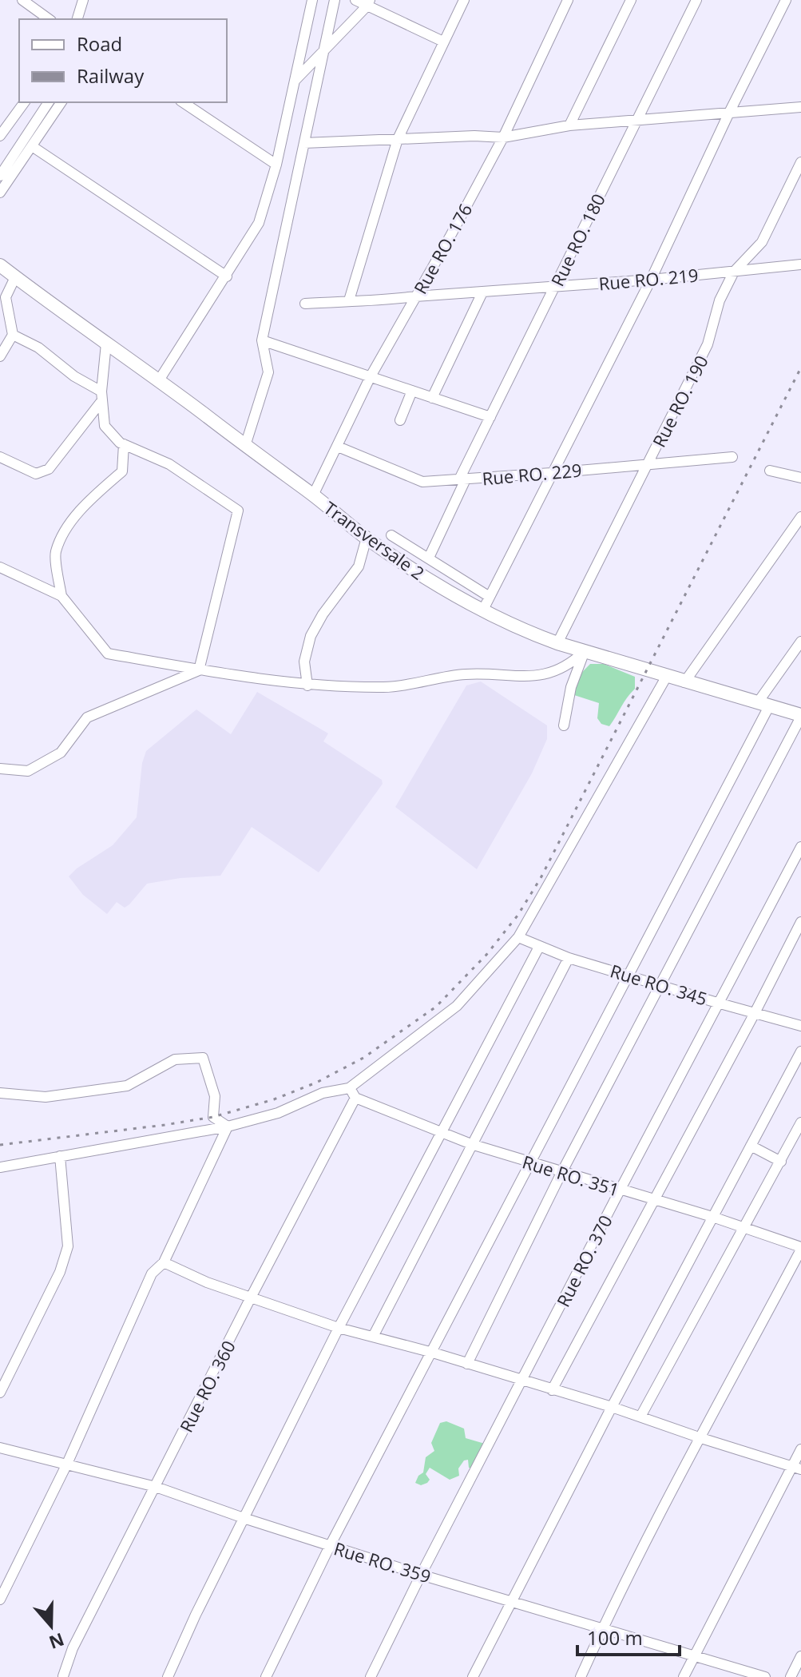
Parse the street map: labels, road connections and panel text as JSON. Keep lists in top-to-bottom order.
{
  "streets": {
    "main road": ["Transversale 2"],
    "street": [
      "Rue RO. 180",
      "Rue RO. 176",
      "Rue RO. 219",
      "Rue RO. 190",
      "Rue RO. 229",
      "Rue RO. 345",
      "Rue RO. 351",
      "Rue RO. 370",
      "Rue RO. 360",
      "Rue RO. 359"
    ]
  },
  "crossings": [
    ["Rue RO. 180", "Rue RO. 219"],
    ["Rue RO. 180", "Rue RO. 229"],
    ["Rue RO. 176", "Rue RO. 219"],
    ["Rue RO. 176", "Rue RO. 229"],
    ["Rue RO. 176", "Transversale 2"],
    ["Rue RO. 219", "Rue RO. 190"],
    ["Rue RO. 190", "Rue RO. 229"],
    ["Rue RO. 190", "Transversale 2"],
    ["Rue RO. 345", "Rue RO. 370"],
    ["Rue RO. 351", "Rue RO. 370"],
    ["Rue RO. 351", "Rue RO. 360"],
    ["Rue RO. 370", "Rue RO. 359"],
    ["Rue RO. 360", "Rue RO. 359"]
  ],
  "legend": ["Road", "Railway"],
  "scale_bar": "100 m",
  "north": "bottom"
}
